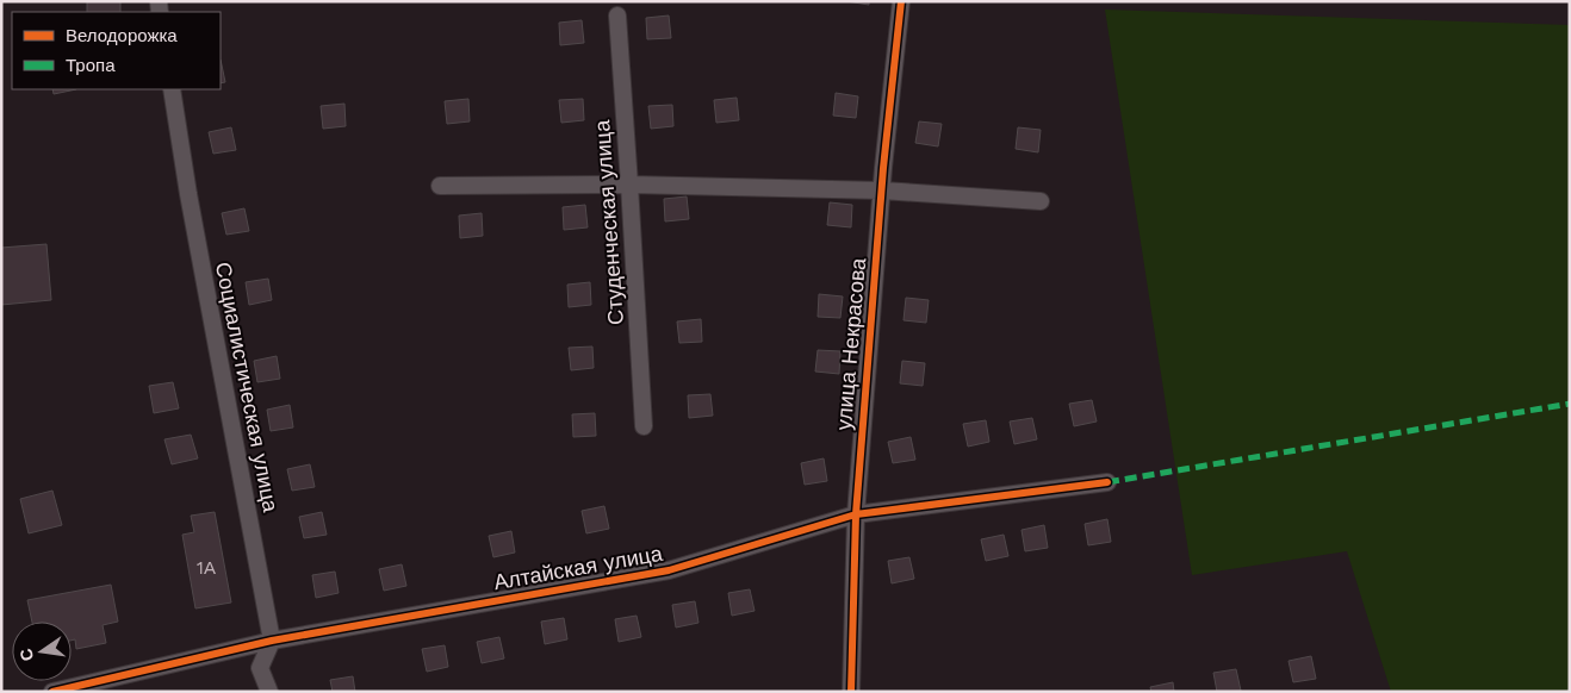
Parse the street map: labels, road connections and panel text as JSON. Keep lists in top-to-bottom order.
{
  "streets": {
    "street": [
      "Студенческая улица",
      "улица Некрасова",
      "Социалистическая улица",
      "Алтайская улица"
    ]
  },
  "crossings": [
    ["улица Некрасова", "Алтайская улица"],
    ["Социалистическая улица", "Алтайская улица"]
  ],
  "house_numbers": ["1А"],
  "legend": ["Велодорожка", "Тропа"],
  "north": "left"
}
